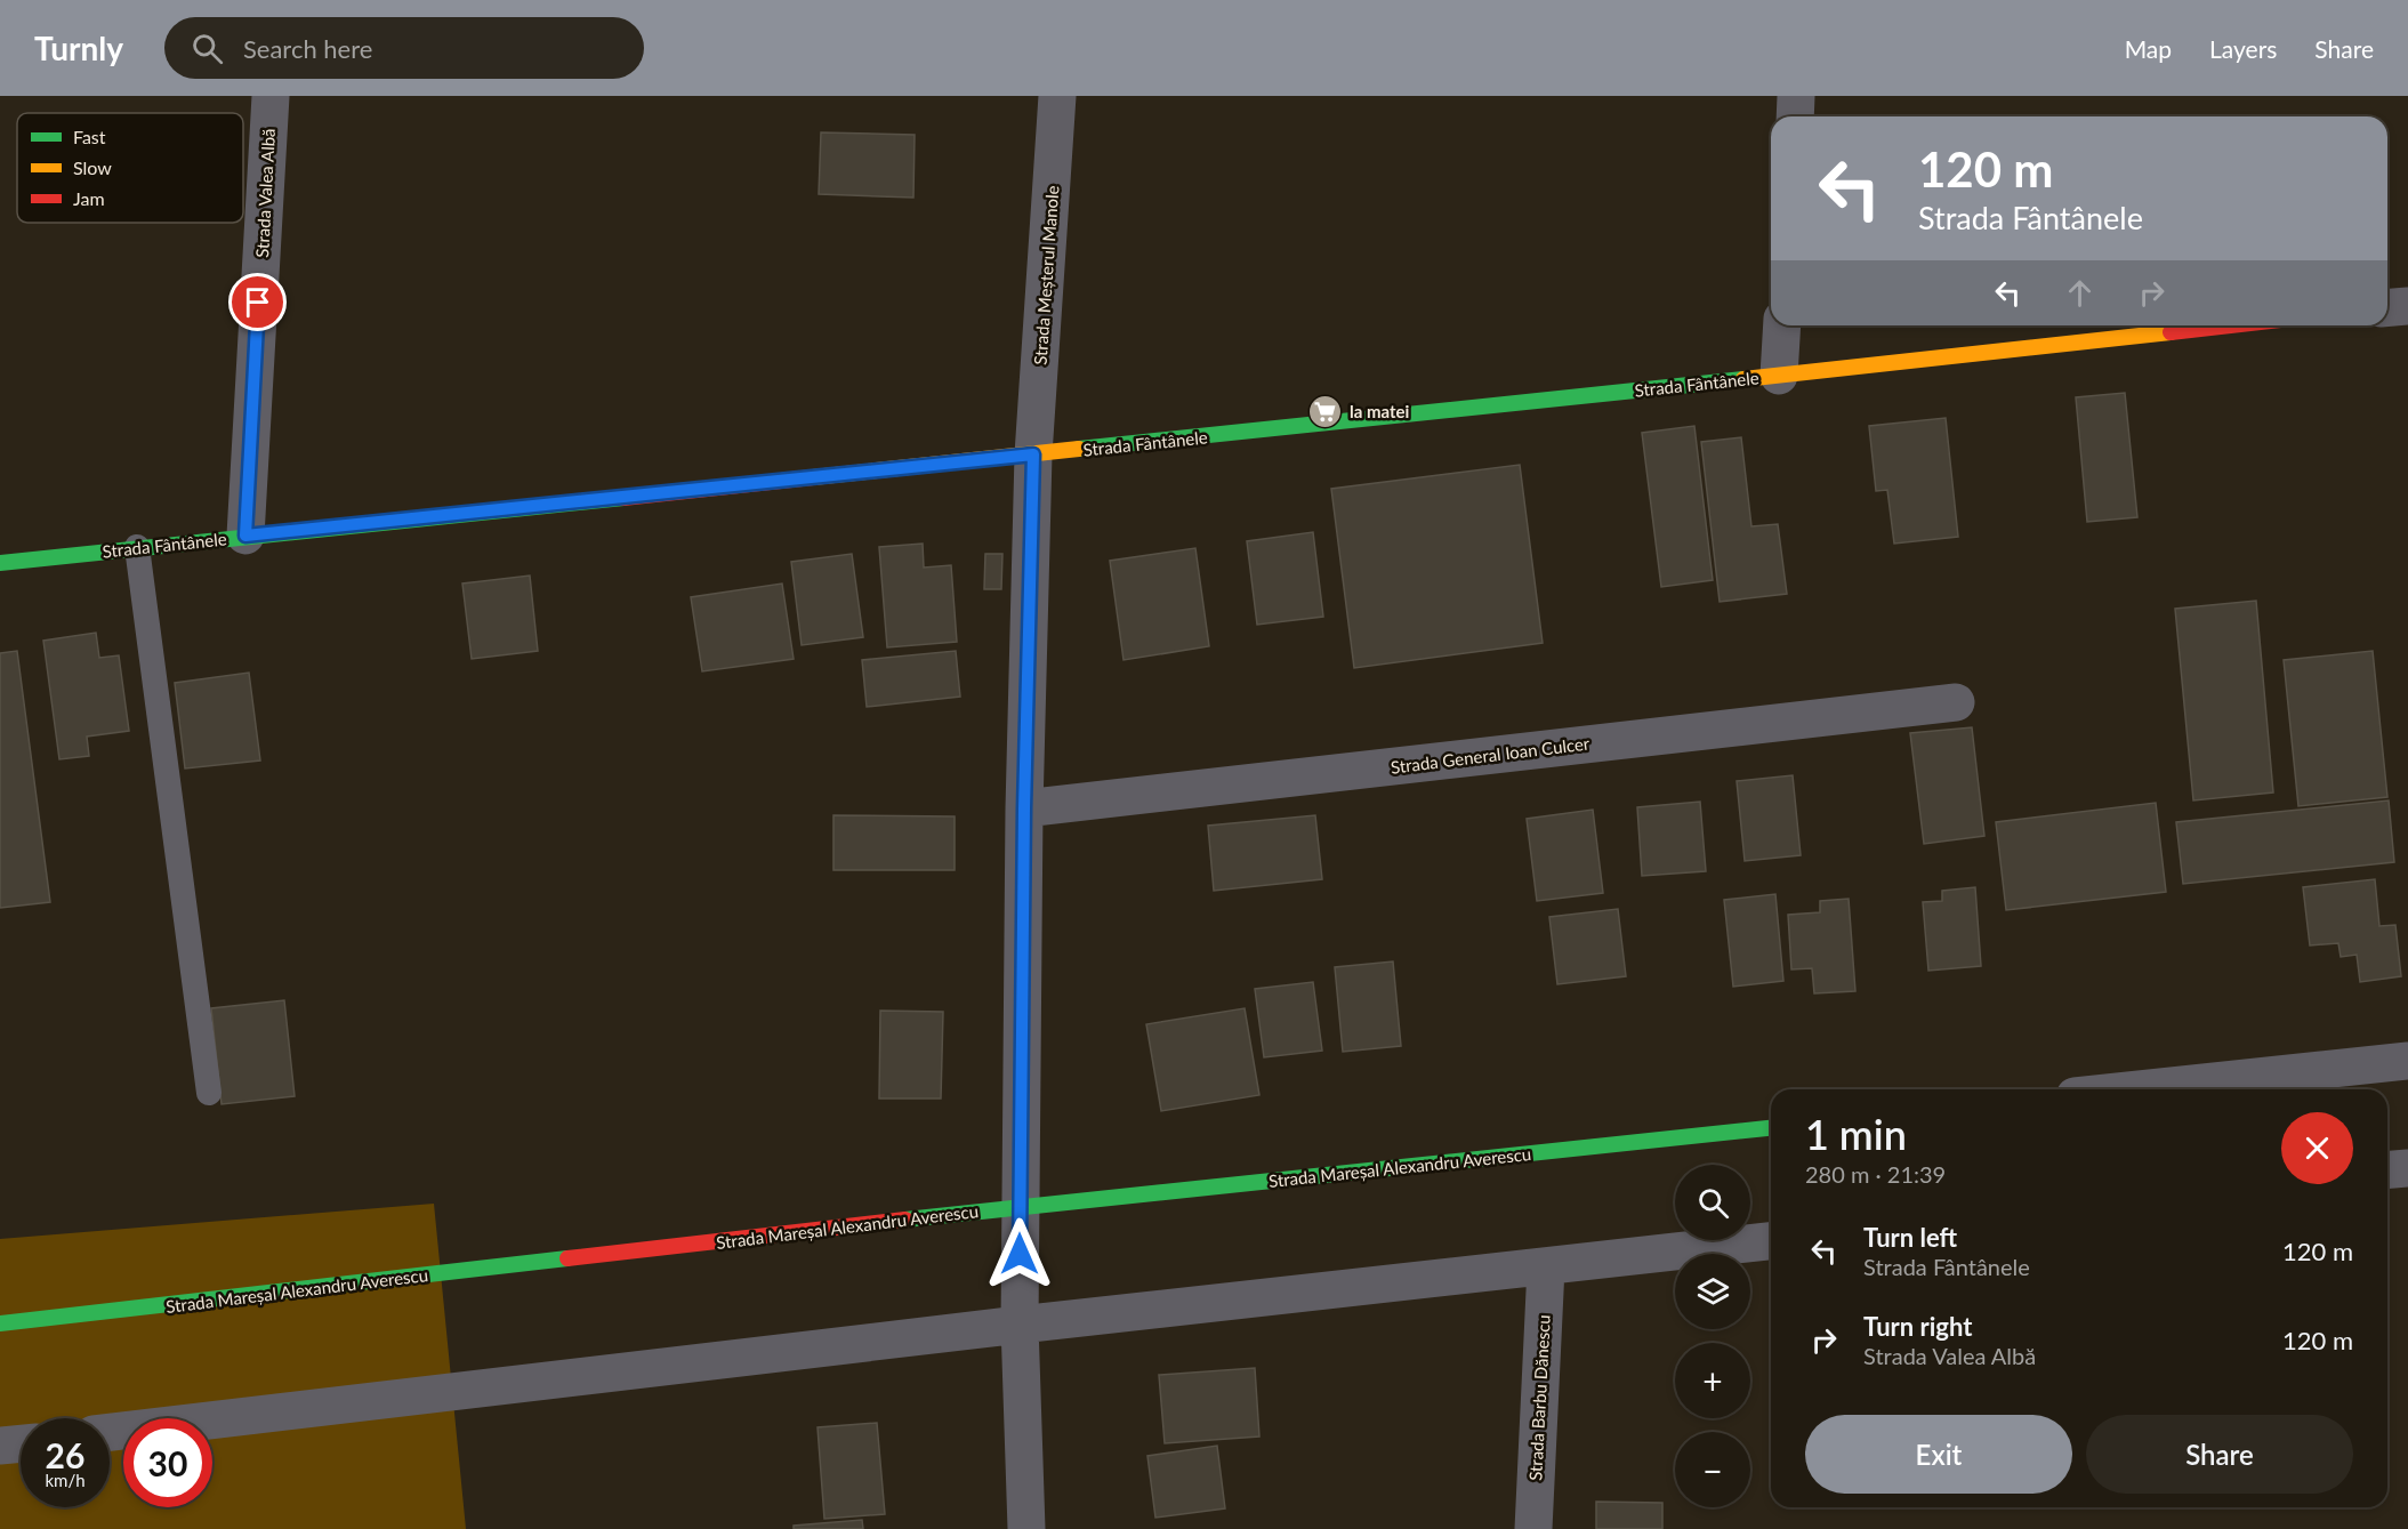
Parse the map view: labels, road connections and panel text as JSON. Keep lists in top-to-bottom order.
{
  "streets": {
    "street": [
      "Strada Valea Albă",
      "Strada Meșterul Manole",
      "Strada Fântânele",
      "Strada General Ioan Culcer",
      "Strada Mareșal Alexandru Averescu",
      "Strada Barbu Dănescu"
    ]
  },
  "crossings": [
    ["Strada Valea Albă", "Strada Fântânele"],
    ["Strada Meșterul Manole", "Strada Fântânele"],
    ["Strada Meșterul Manole", "Strada General Ioan Culcer"],
    ["Strada Meșterul Manole", "Strada Mareșal Alexandru Averescu"]
  ],
  "places": {
    "supermarket": ["la matei"]
  },
  "legend": ["Fast", "Slow", "Jam"],
  "page": {
    "header": "Turnly",
    "search": "Search here",
    "nav": ["Map", "Layers", "Share"],
    "turn": ["120 m", "Strada Fântânele"],
    "heading": ["1 min", "280 m · 21:39"],
    "map_buttons": ["+", "−"],
    "list": [
      {
        "name": "Turn left",
        "note": "Strada Fântânele",
        "value": "120 m"
      },
      {
        "name": "Turn right",
        "note": "Strada Valea Albă",
        "value": "120 m"
      }
    ],
    "buttons": ["Exit", "Share"],
    "speed": "26 km/h",
    "limit": "30"
  }
}
